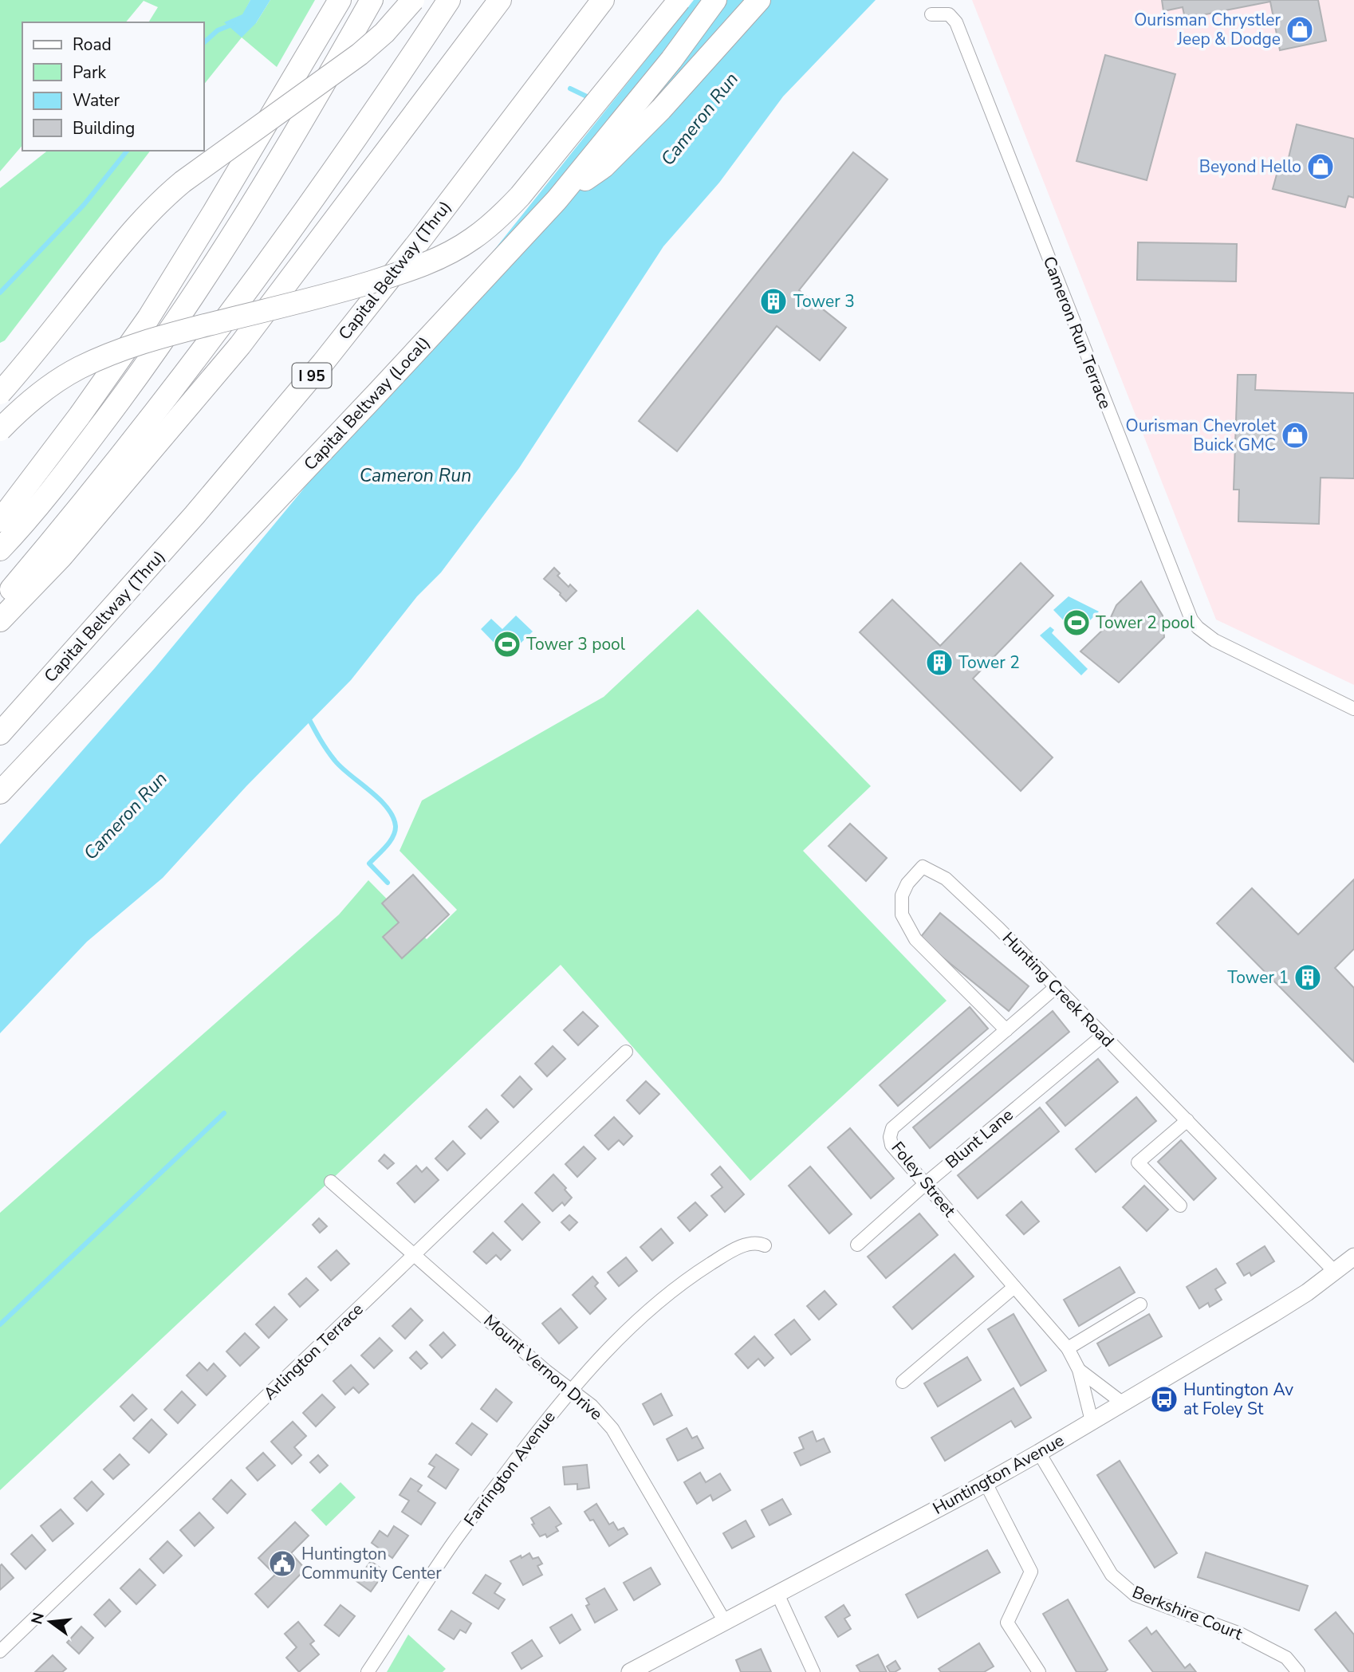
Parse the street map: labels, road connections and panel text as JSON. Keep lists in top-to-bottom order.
{
  "streets": {
    "highway": ["Capital Beltway (Thru)", "I 95", "Capital Beltway (Local)"],
    "main road": ["Huntington Avenue"],
    "street": [
      "Cameron Run Terrace",
      "Hunting Creek Road",
      "Blunt Lane",
      "Foley Street",
      "Arlington Terrace",
      "Mount Vernon Drive",
      "Farrington Avenue",
      "Berkshire Court"
    ]
  },
  "crossings": [
    ["Hunting Creek Road", "Blunt Lane"],
    ["Hunting Creek Road", "Foley Street"],
    ["Hunting Creek Road", "Huntington Avenue"],
    ["Blunt Lane", "Foley Street"],
    ["Foley Street", "Huntington Avenue"],
    ["Arlington Terrace", "Mount Vernon Drive"],
    ["Mount Vernon Drive", "Farrington Avenue"],
    ["Mount Vernon Drive", "Huntington Avenue"],
    ["Huntington Avenue", "Berkshire Court"]
  ],
  "water": ["Cameron Run"],
  "places": {
    "shop": ["Ourisman Chrystler Jeep & Dodge", "Beyond Hello", "Ourisman Chevrolet Buick GMC"],
    "building": ["Tower 3", "Tower 2", "Tower 1"],
    "sports": ["Tower 2 pool", "Tower 3 pool"],
    "bus stop": ["Huntington Av at Foley St"],
    "public building": ["Huntington Community Center"]
  },
  "legend": [
    "Road",
    "Park",
    "Water",
    "Building"
  ],
  "north": "left"
}
